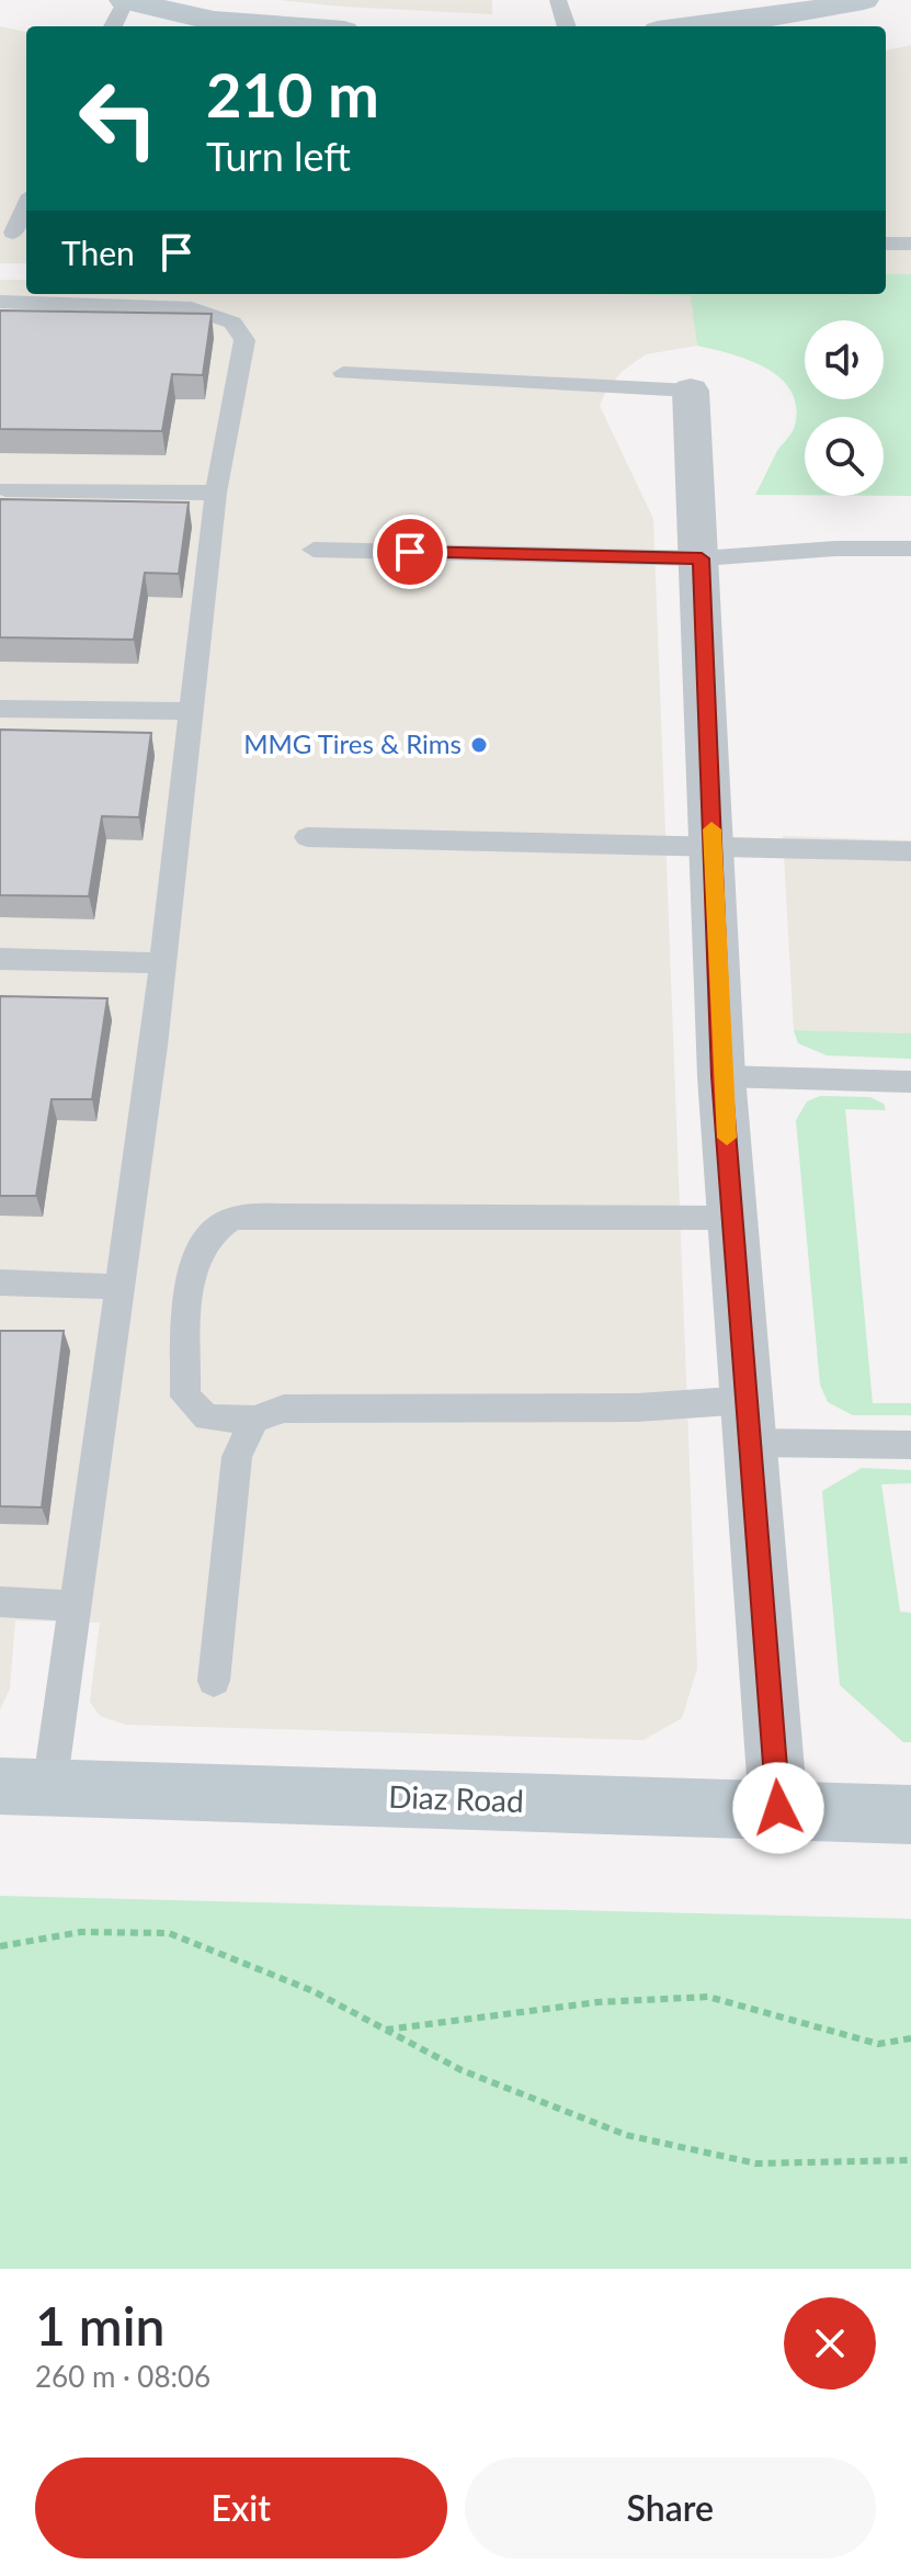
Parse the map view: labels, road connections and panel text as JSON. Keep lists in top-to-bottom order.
{
  "streets": {
    "main road": ["Diaz Road"]
  },
  "places": ["MMG Tires & Rims"],
  "page": {
    "turn": ["210 m", "Turn left"],
    "then": "Then",
    "heading": ["1 min", "260 m · 08:06"],
    "buttons": ["Exit", "Share"]
  }
}
